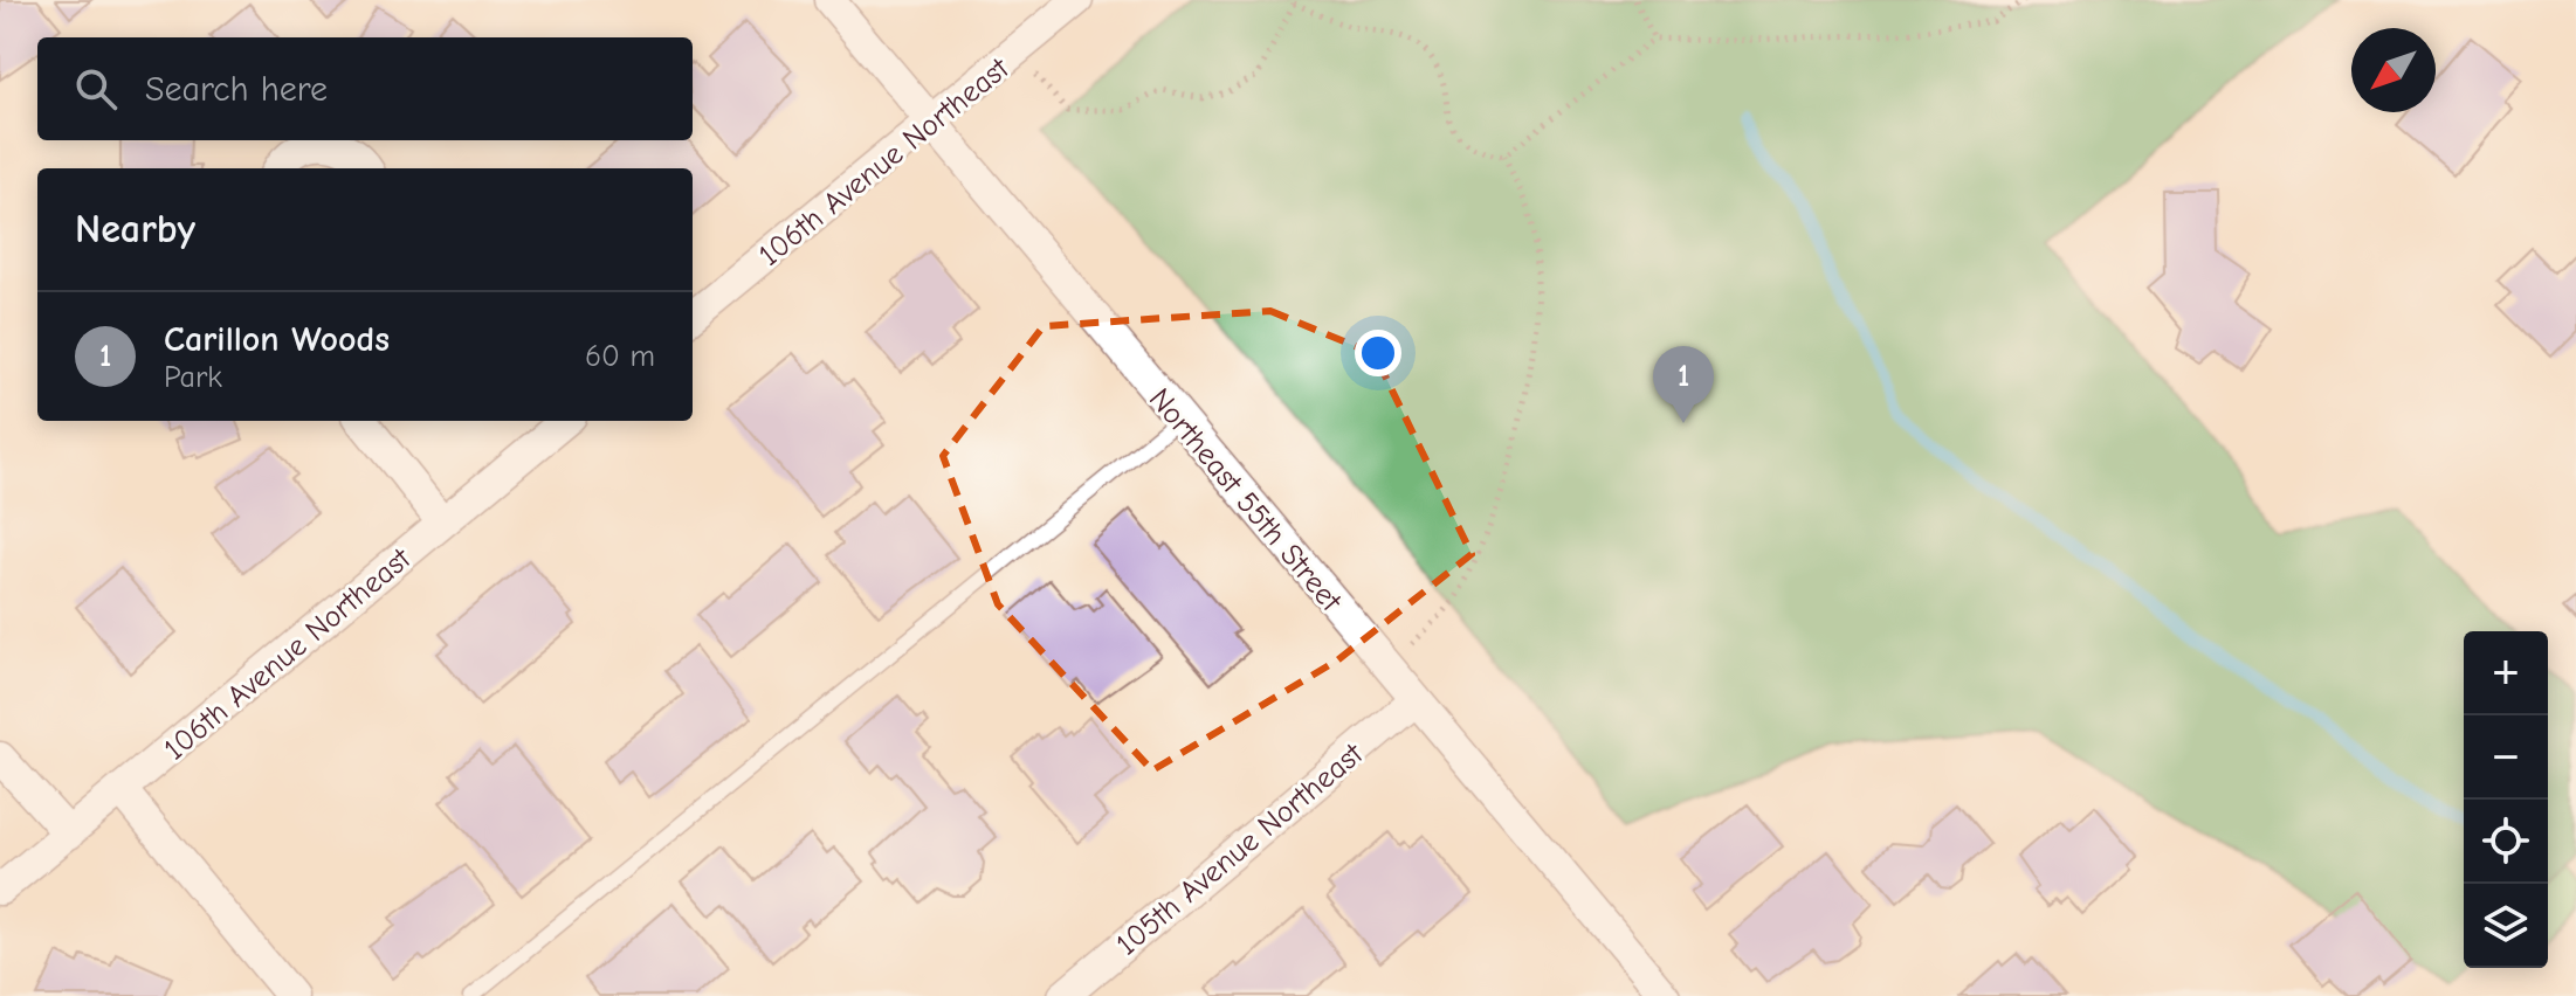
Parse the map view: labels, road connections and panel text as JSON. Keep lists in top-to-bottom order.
{
  "streets": {
    "street": ["106th Avenue Northeast", "Northeast 55th Street", "105th Avenue Northeast"]
  },
  "crossings": [
    ["106th Avenue Northeast", "Northeast 55th Street"],
    ["Northeast 55th Street", "105th Avenue Northeast"]
  ],
  "north": "bottom left",
  "page": {
    "search": "Search here",
    "heading": "Nearby",
    "list": [
      {
        "mark": "1",
        "name": "Carillon Woods",
        "note": "Park",
        "value": "60 m"
      }
    ],
    "pins": "1",
    "map_buttons": ["+", "−"]
  }
}
